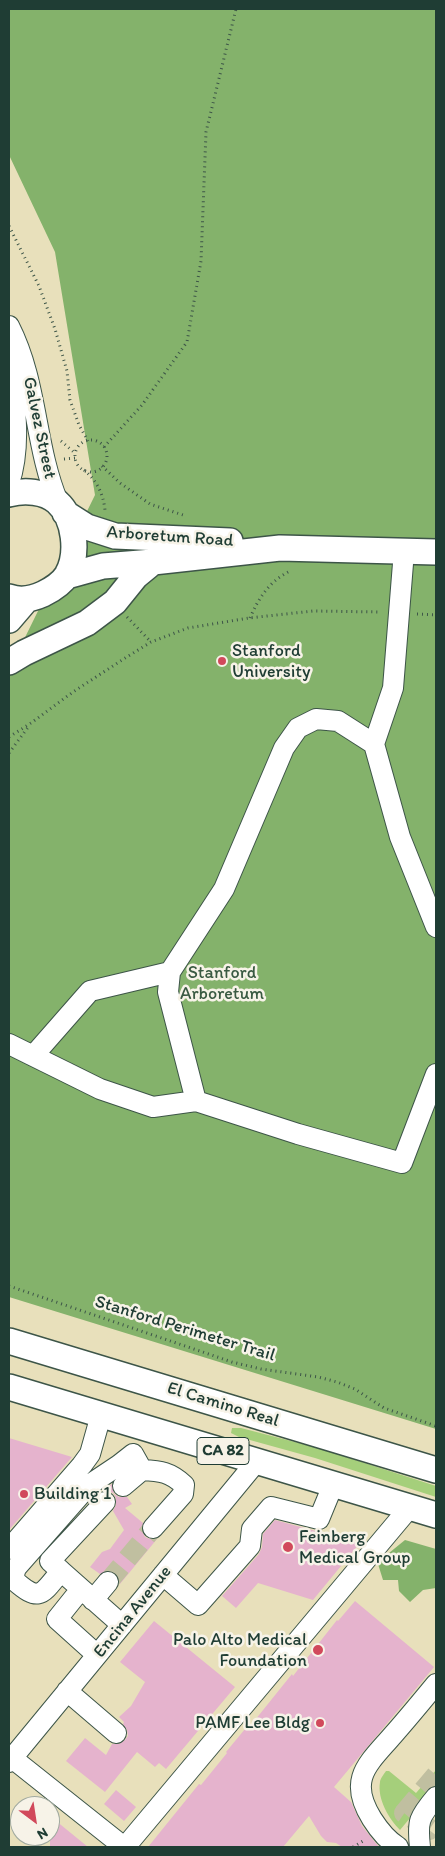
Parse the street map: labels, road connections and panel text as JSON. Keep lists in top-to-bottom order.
{
  "streets": {
    "main road": ["Arboretum Road", "El Camino Real", "CA 82"],
    "street": ["Galvez Street", "Encina Avenue"],
    "path": ["Stanford Perimeter Trail"]
  },
  "crossings": [
    ["Galvez Street", "Arboretum Road"],
    ["CA 82", "Encina Avenue"]
  ],
  "parks": ["Stanford Arboretum"],
  "places": [
    "Stanford University",
    "Building 1",
    "Feinberg Medical Group",
    "Palo Alto Medical Foundation",
    "PAMF Lee Bldg"
  ],
  "north": "bottom right"
}
